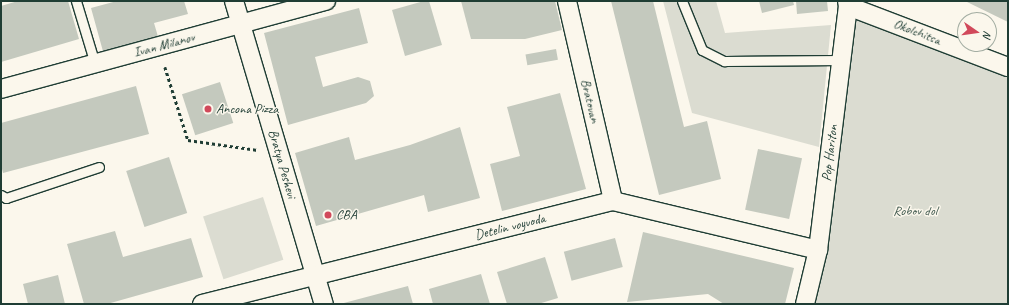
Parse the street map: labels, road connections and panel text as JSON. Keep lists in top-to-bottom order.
{
  "streets": {
    "street": [
      "Okolchitsa",
      "Ivan Milanov",
      "Bratovan",
      "Pop Hariton",
      "Bratya Peshevi",
      "Detelin voyvoda"
    ]
  },
  "crossings": [
    ["Okolchitsa", "Pop Hariton"],
    ["Ivan Milanov", "Bratya Peshevi"],
    ["Bratovan", "Detelin voyvoda"],
    ["Pop Hariton", "Detelin voyvoda"],
    ["Bratya Peshevi", "Detelin voyvoda"]
  ],
  "parks": ["Robov dol"],
  "places": ["Ancona Pizza", "CBA"],
  "north": "right"
}
